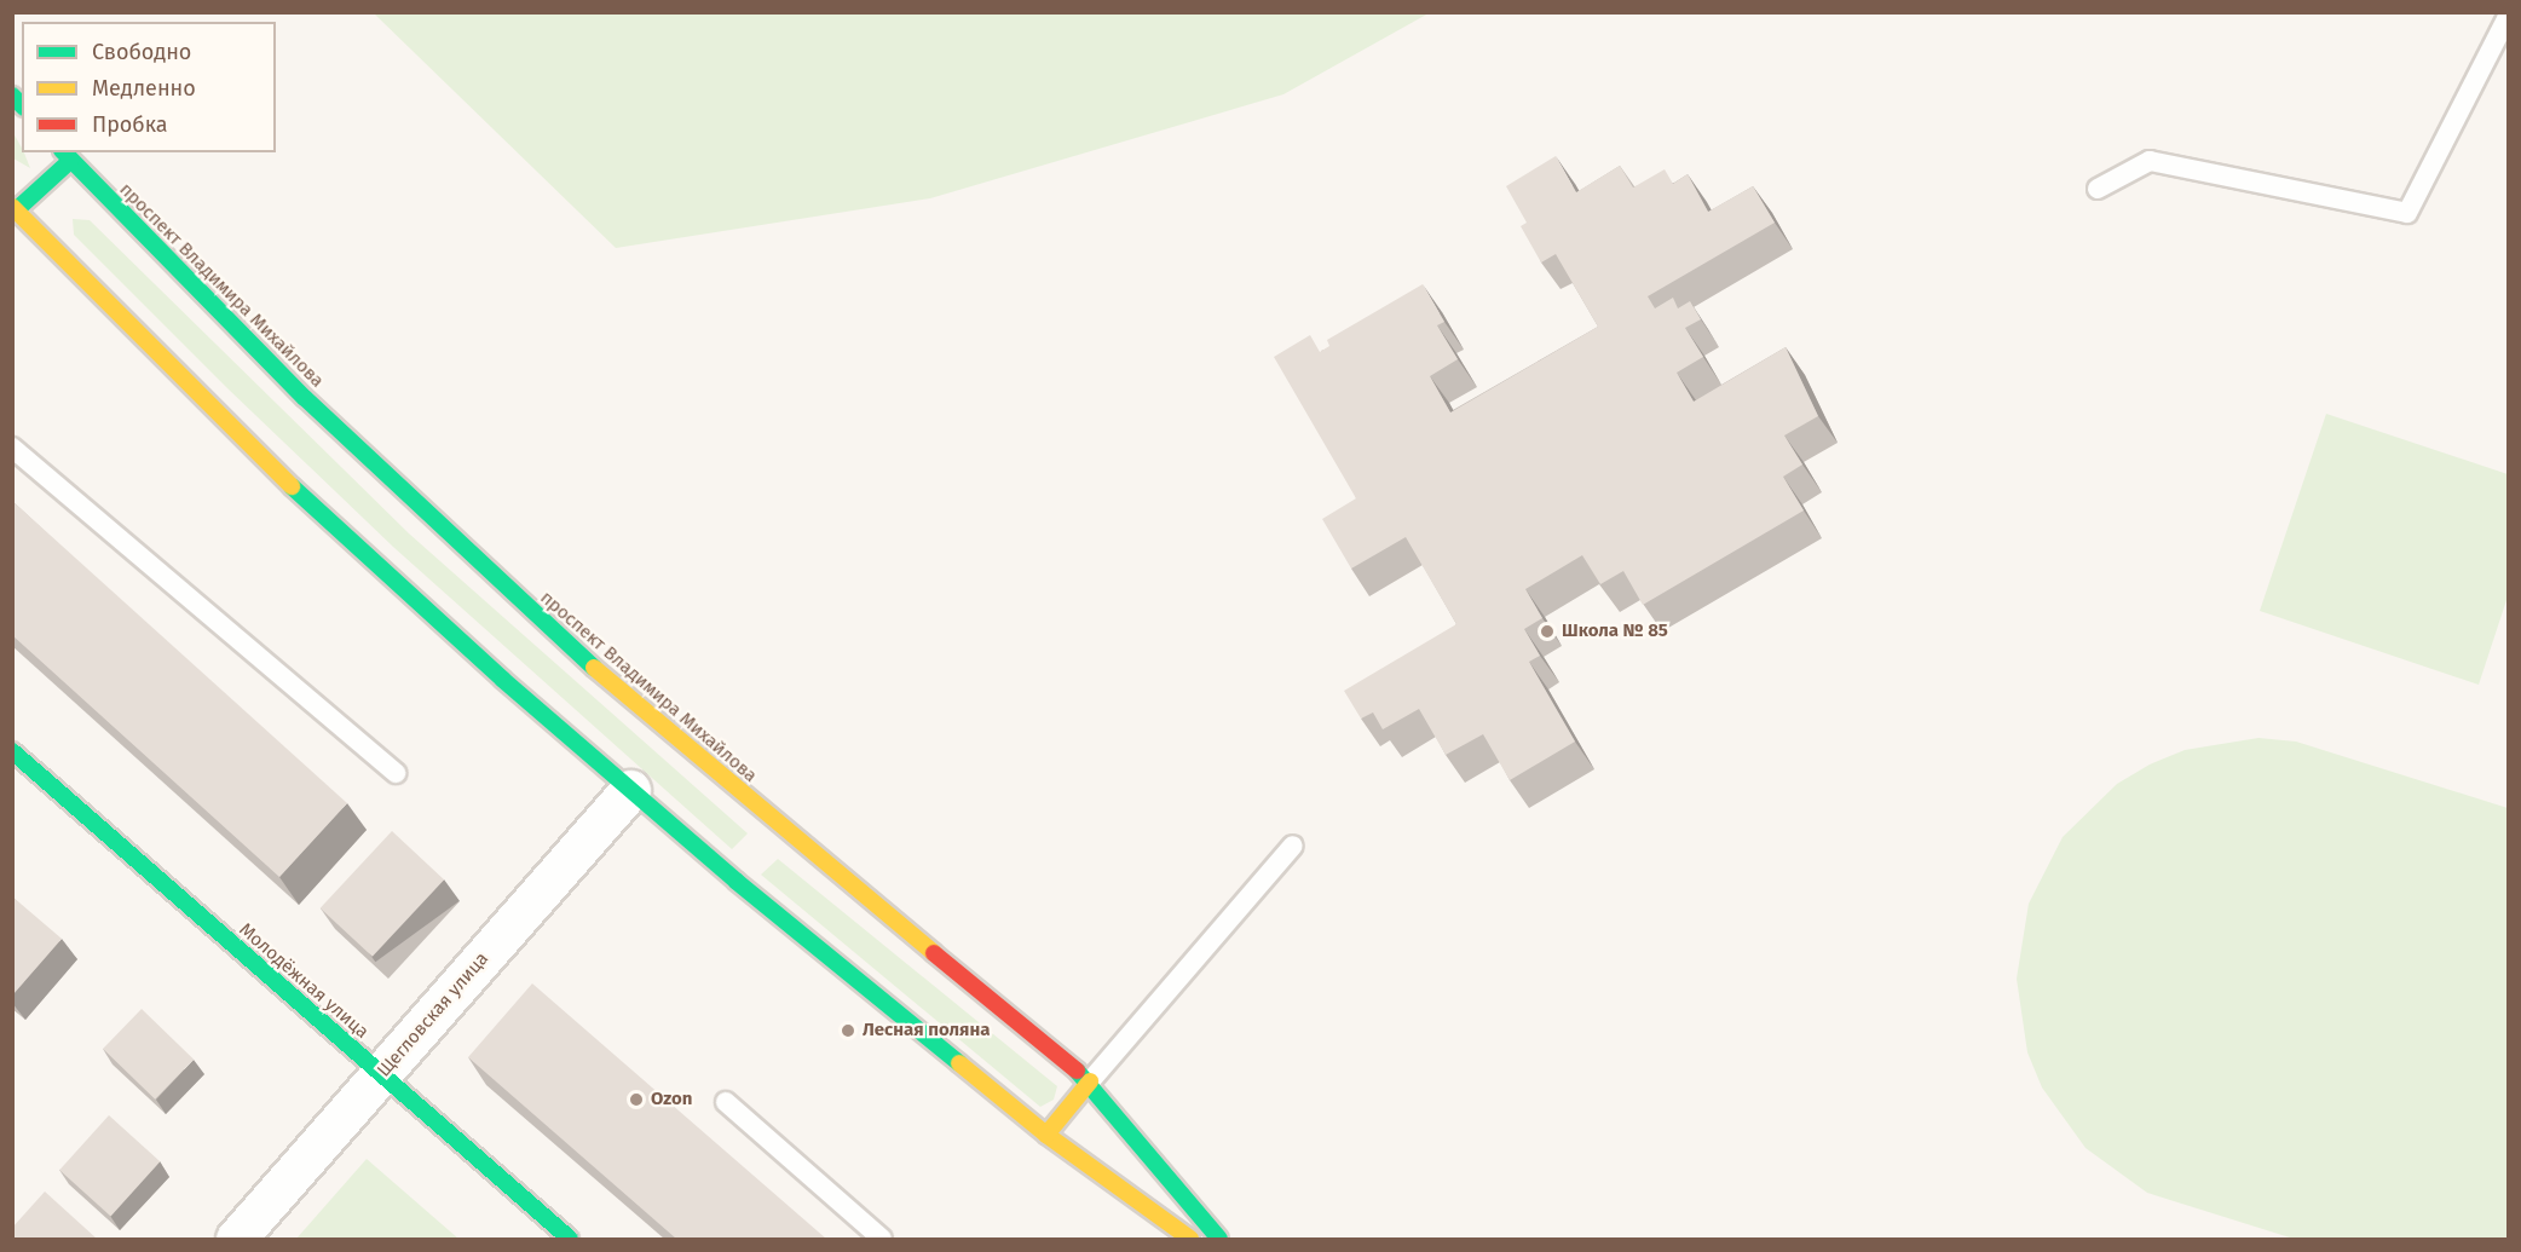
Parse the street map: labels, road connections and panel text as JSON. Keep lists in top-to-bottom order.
{
  "streets": {
    "main road": ["проспект Владимира Михайлова", "Молодёжная улица"],
    "street": ["Щегловская улица"]
  },
  "crossings": [
    ["Молодёжная улица", "Щегловская улица"]
  ],
  "places": ["Школа № 85", "Лесная поляна", "Ozon"],
  "legend": ["Свободно", "Медленно", "Пробка"]
}
